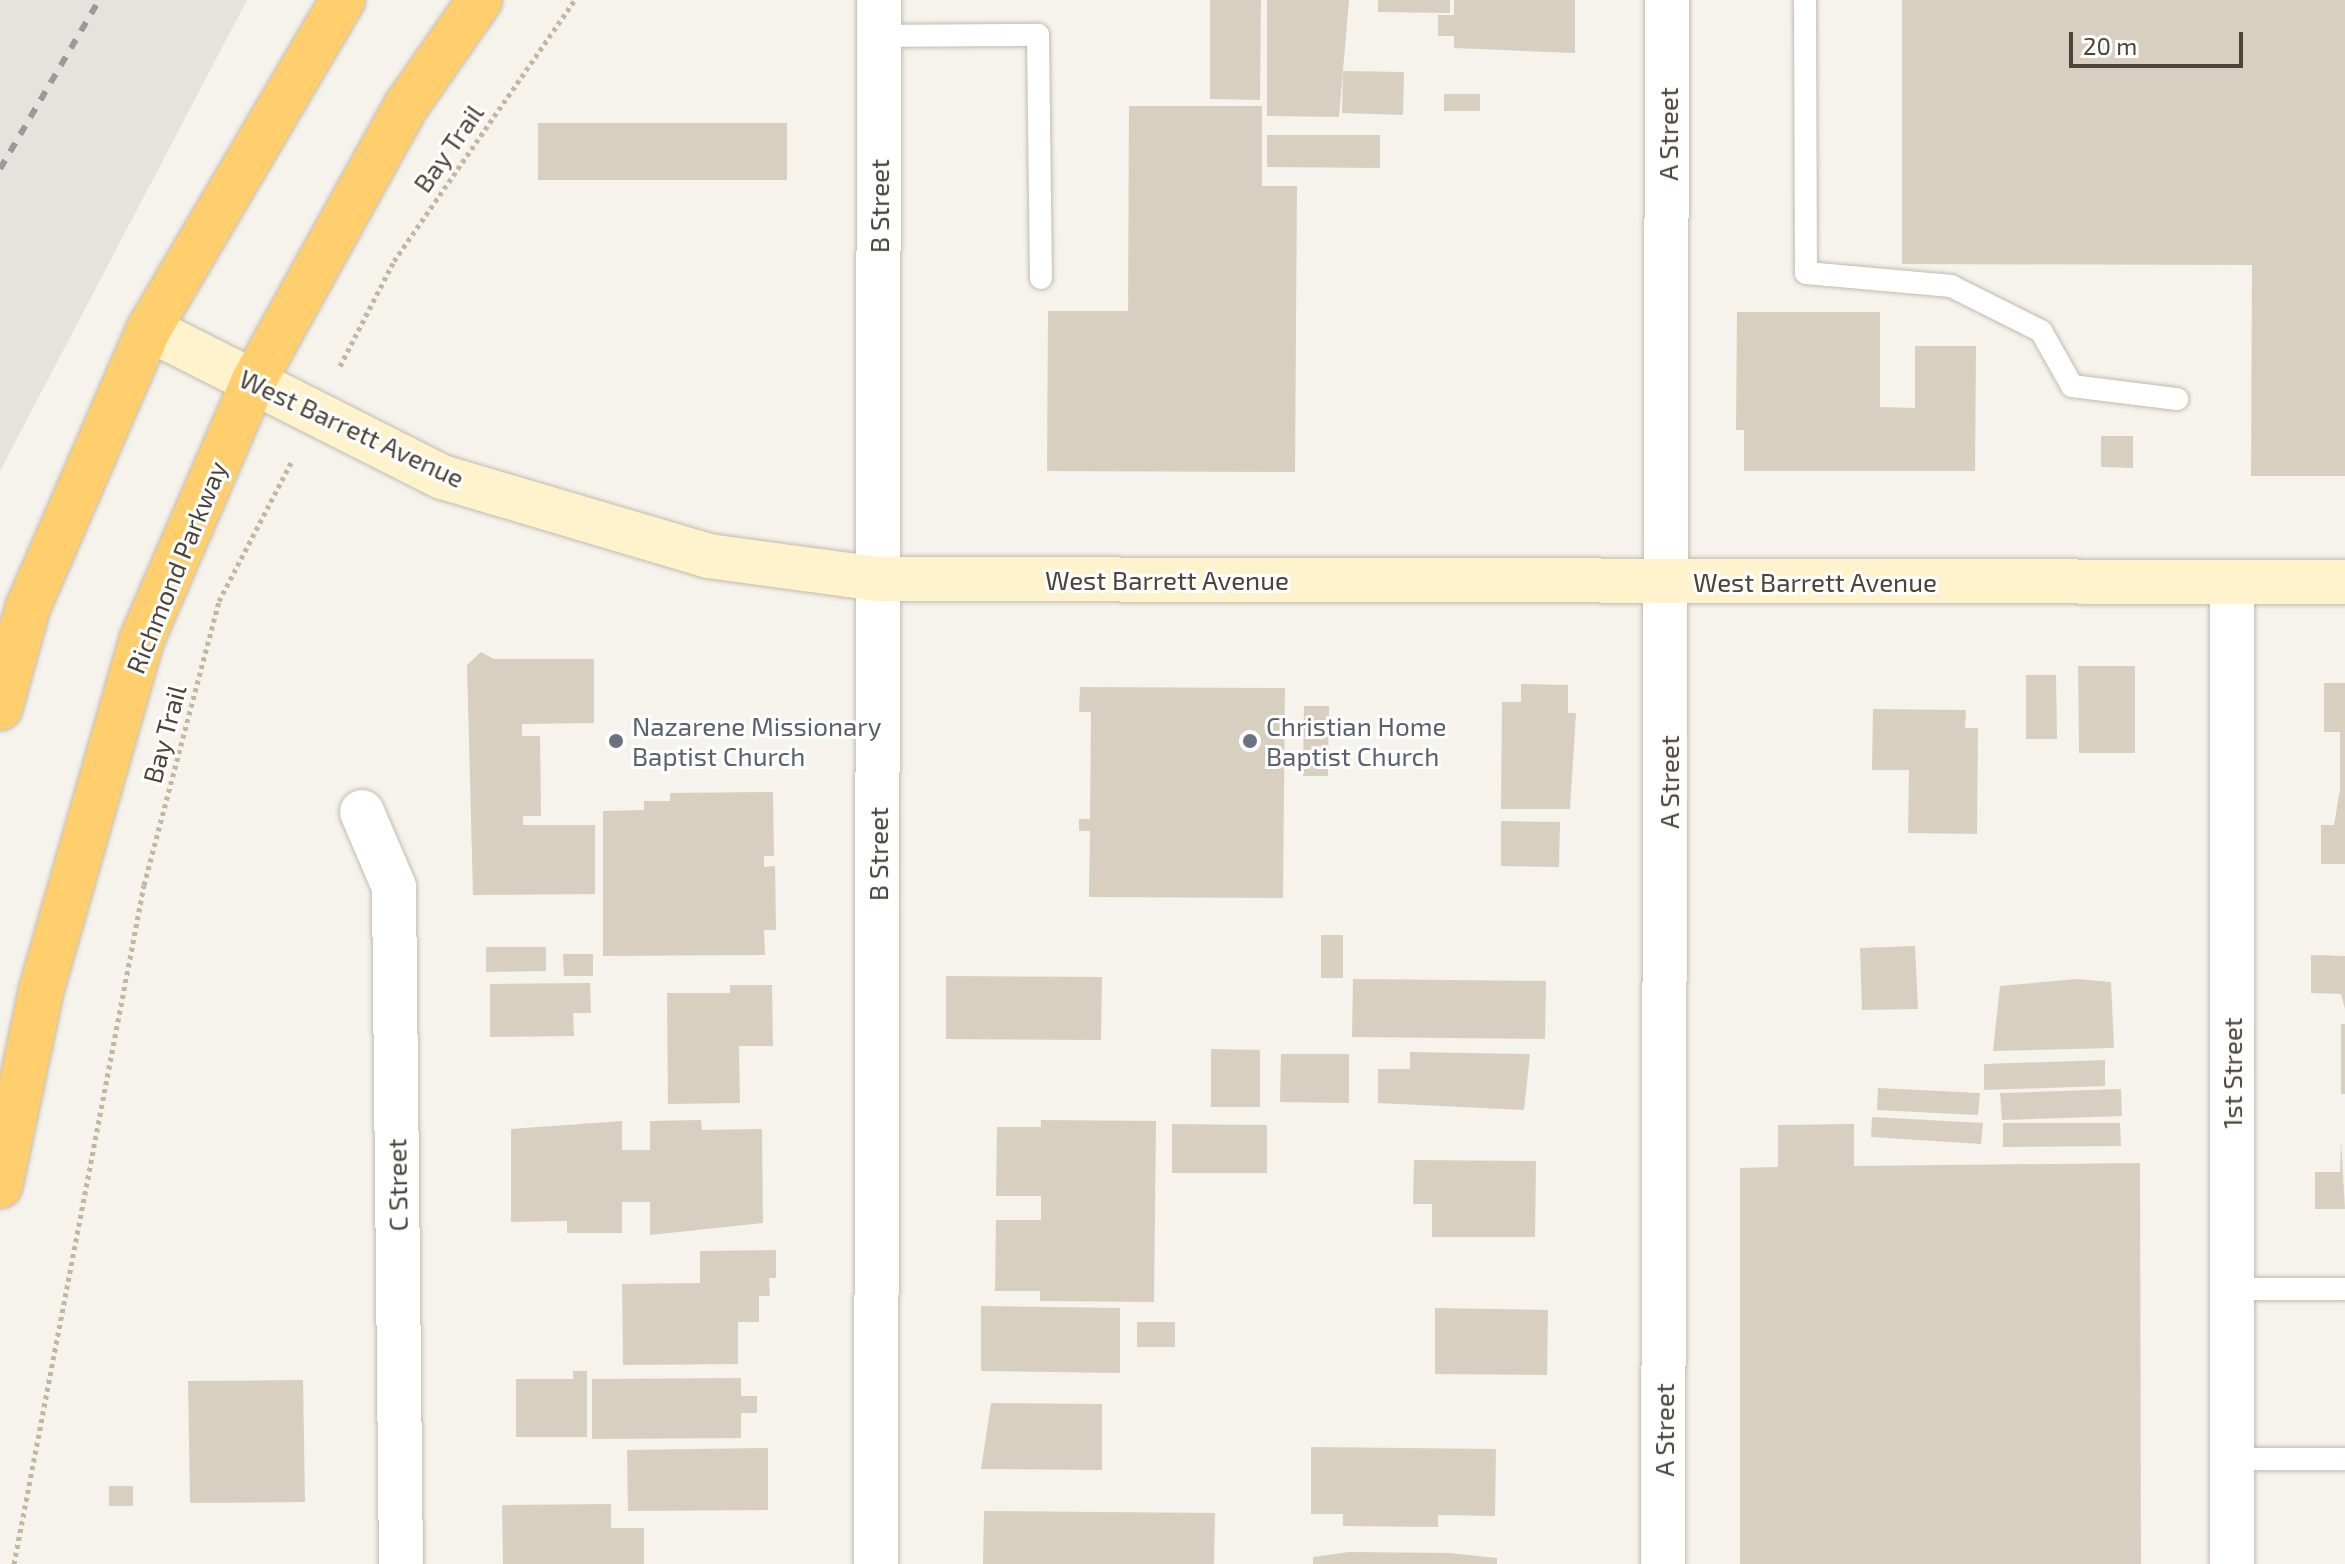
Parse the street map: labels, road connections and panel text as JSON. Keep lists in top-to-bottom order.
{
  "streets": {
    "highway": ["Richmond Parkway"],
    "main road": ["West Barrett Avenue"],
    "street": [
      "A Street",
      "B Street",
      "1st Street",
      "C Street"
    ],
    "path": ["Bay Trail"]
  },
  "crossings": [
    ["A Street", "West Barrett Avenue"],
    ["Bay Trail", "West Barrett Avenue"],
    ["B Street", "West Barrett Avenue"],
    ["West Barrett Avenue", "Richmond Parkway"],
    ["West Barrett Avenue", "1st Street"]
  ],
  "places": ["Nazarene Missionary Baptist Church", "Christian Home Baptist Church"],
  "scale_bar": "20 m"
}
